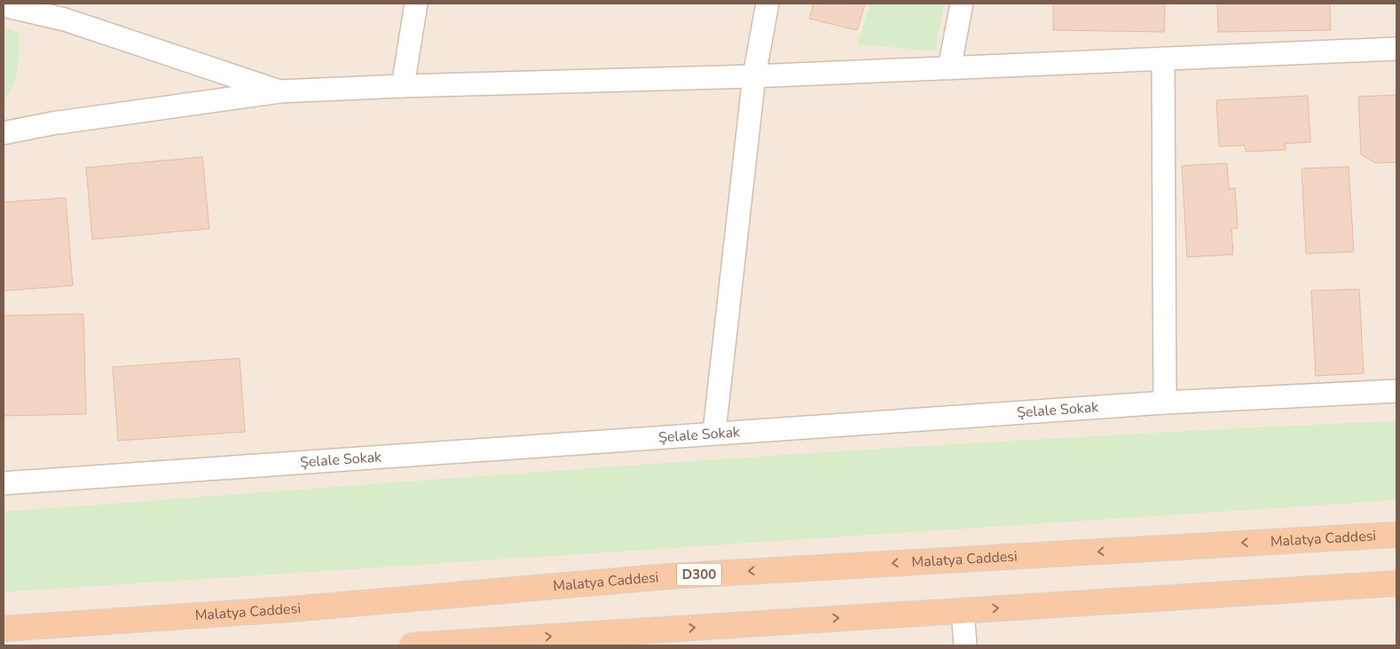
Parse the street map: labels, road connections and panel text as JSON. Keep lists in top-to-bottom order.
{
  "streets": {
    "highway": ["Malatya Caddesi", "D300"],
    "street": ["Şelale Sokak"]
  }
}
